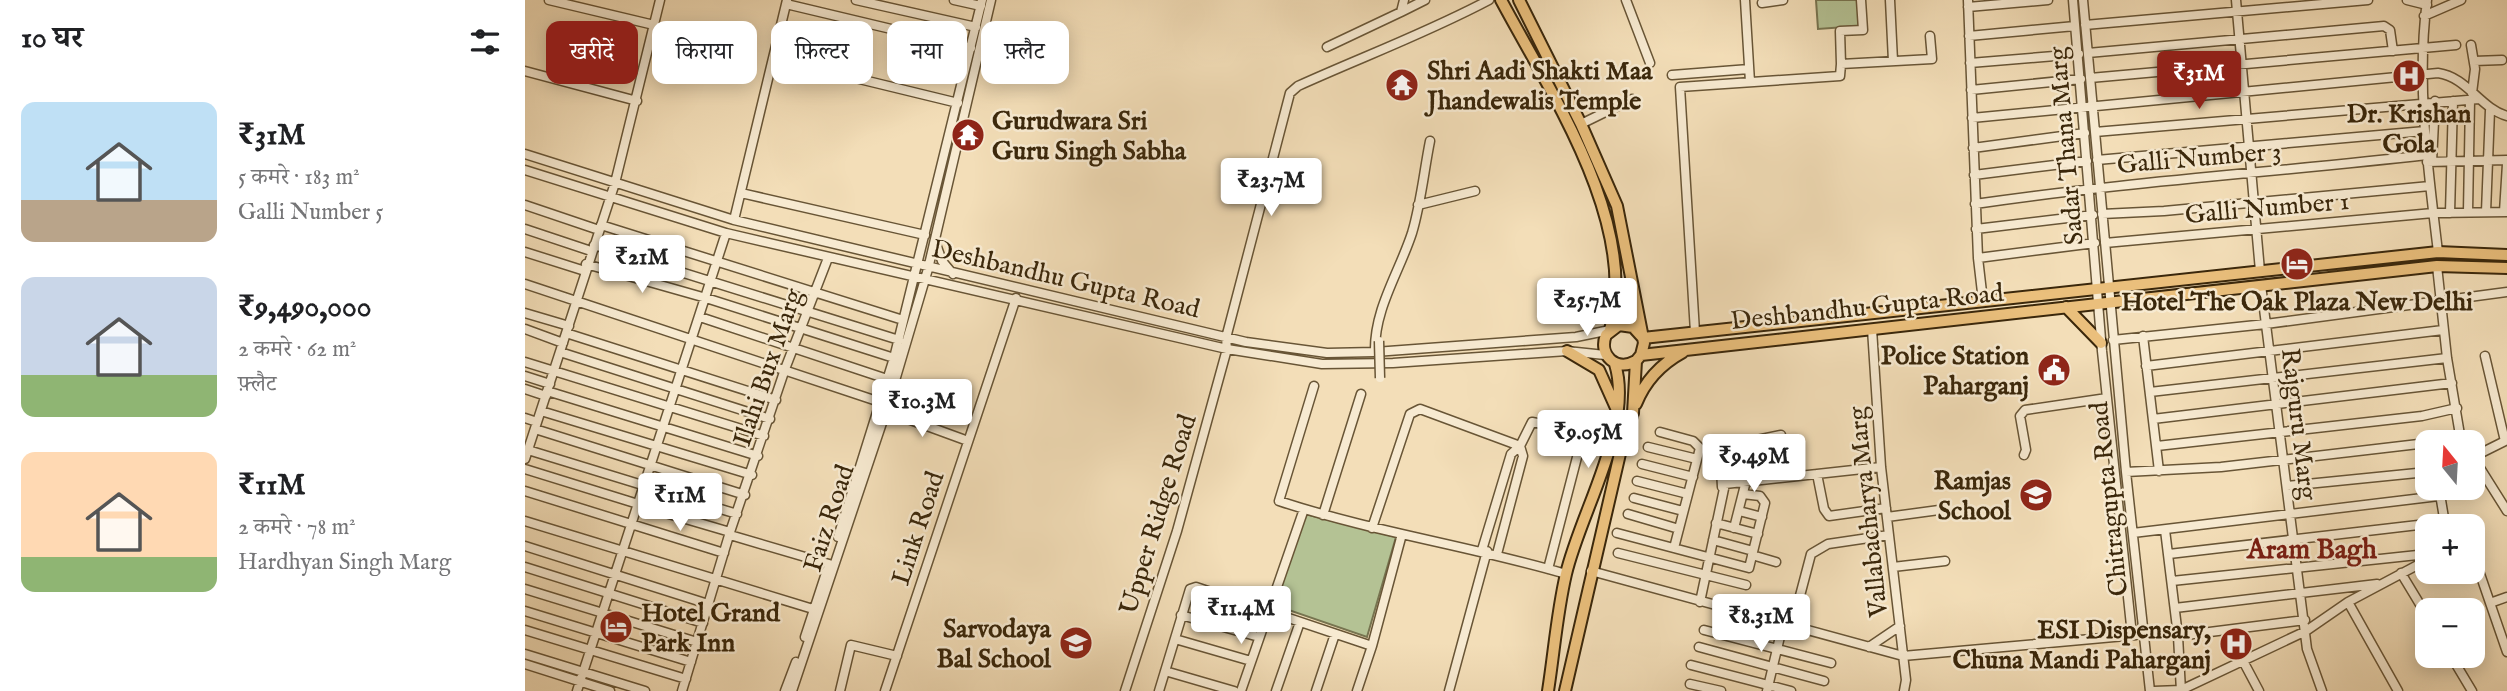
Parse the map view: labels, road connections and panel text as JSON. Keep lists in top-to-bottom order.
{
  "streets": {
    "main road": ["Deshbandhu Gupta Road"],
    "street": [
      "Sadar Thana Marg",
      "Galli Number 3",
      "Galli Number 1",
      "Ilahi Bux Marg",
      "Rajguru Marg",
      "Chitragupta Road",
      "Vallabacharya Marg",
      "Upper Ridge Road",
      "Faiz Road",
      "Link Road"
    ]
  },
  "crossings": [
    ["Sadar Thana Marg", "Galli Number 3"],
    ["Sadar Thana Marg", "Galli Number 1"],
    ["Sadar Thana Marg", "Deshbandhu Gupta Road"],
    ["Sadar Thana Marg", "Chitragupta Road"],
    ["Deshbandhu Gupta Road", "Ilahi Bux Marg"],
    ["Deshbandhu Gupta Road", "Chitragupta Road"],
    ["Deshbandhu Gupta Road", "Vallabacharya Marg"],
    ["Deshbandhu Gupta Road", "Upper Ridge Road"],
    ["Deshbandhu Gupta Road", "Faiz Road"],
    ["Deshbandhu Gupta Road", "Link Road"]
  ],
  "districts": ["Aram Bagh"],
  "places": {
    "hospital": ["Dr. Krishan Gola", "ESI Dispensary, Chuna Mandi Paharganj"],
    "temple": ["Shri Aadi Shakti Maa Jhandewalis Temple", "Gurudwara Sri Guru Singh Sabha"],
    "hotel": ["Hotel The Oak Plaza New Delhi", "Hotel Grand Park Inn"],
    "public building": ["Police Station Paharganj"],
    "school or university": ["Ramjas School", "Sarvodaya Bal School"]
  },
  "north": "top",
  "page": {
    "heading": "10 घर",
    "chip": [
      "खरीदें",
      "किराया",
      "फ़िल्टर",
      "नया",
      "फ़्लैट"
    ],
    "price": [
      "₹31M",
      "₹23.7M",
      "₹21M",
      "₹25.7M",
      "₹10.3M",
      "₹9.05M",
      "₹9.49M",
      "₹11M",
      "₹11.4M",
      "₹8.31M"
    ],
    "list": [
      {
        "name": "₹31M",
        "note": "5 कमरे · 183 m² · Galli Number 5"
      },
      {
        "name": "₹9,490,000",
        "note": "2 कमरे · 62 m² · फ़्लैट"
      },
      {
        "name": "₹11M",
        "note": "2 कमरे · 78 m² · Hardhyan Singh Marg"
      }
    ],
    "map_buttons": ["+", "−"]
  }
}
